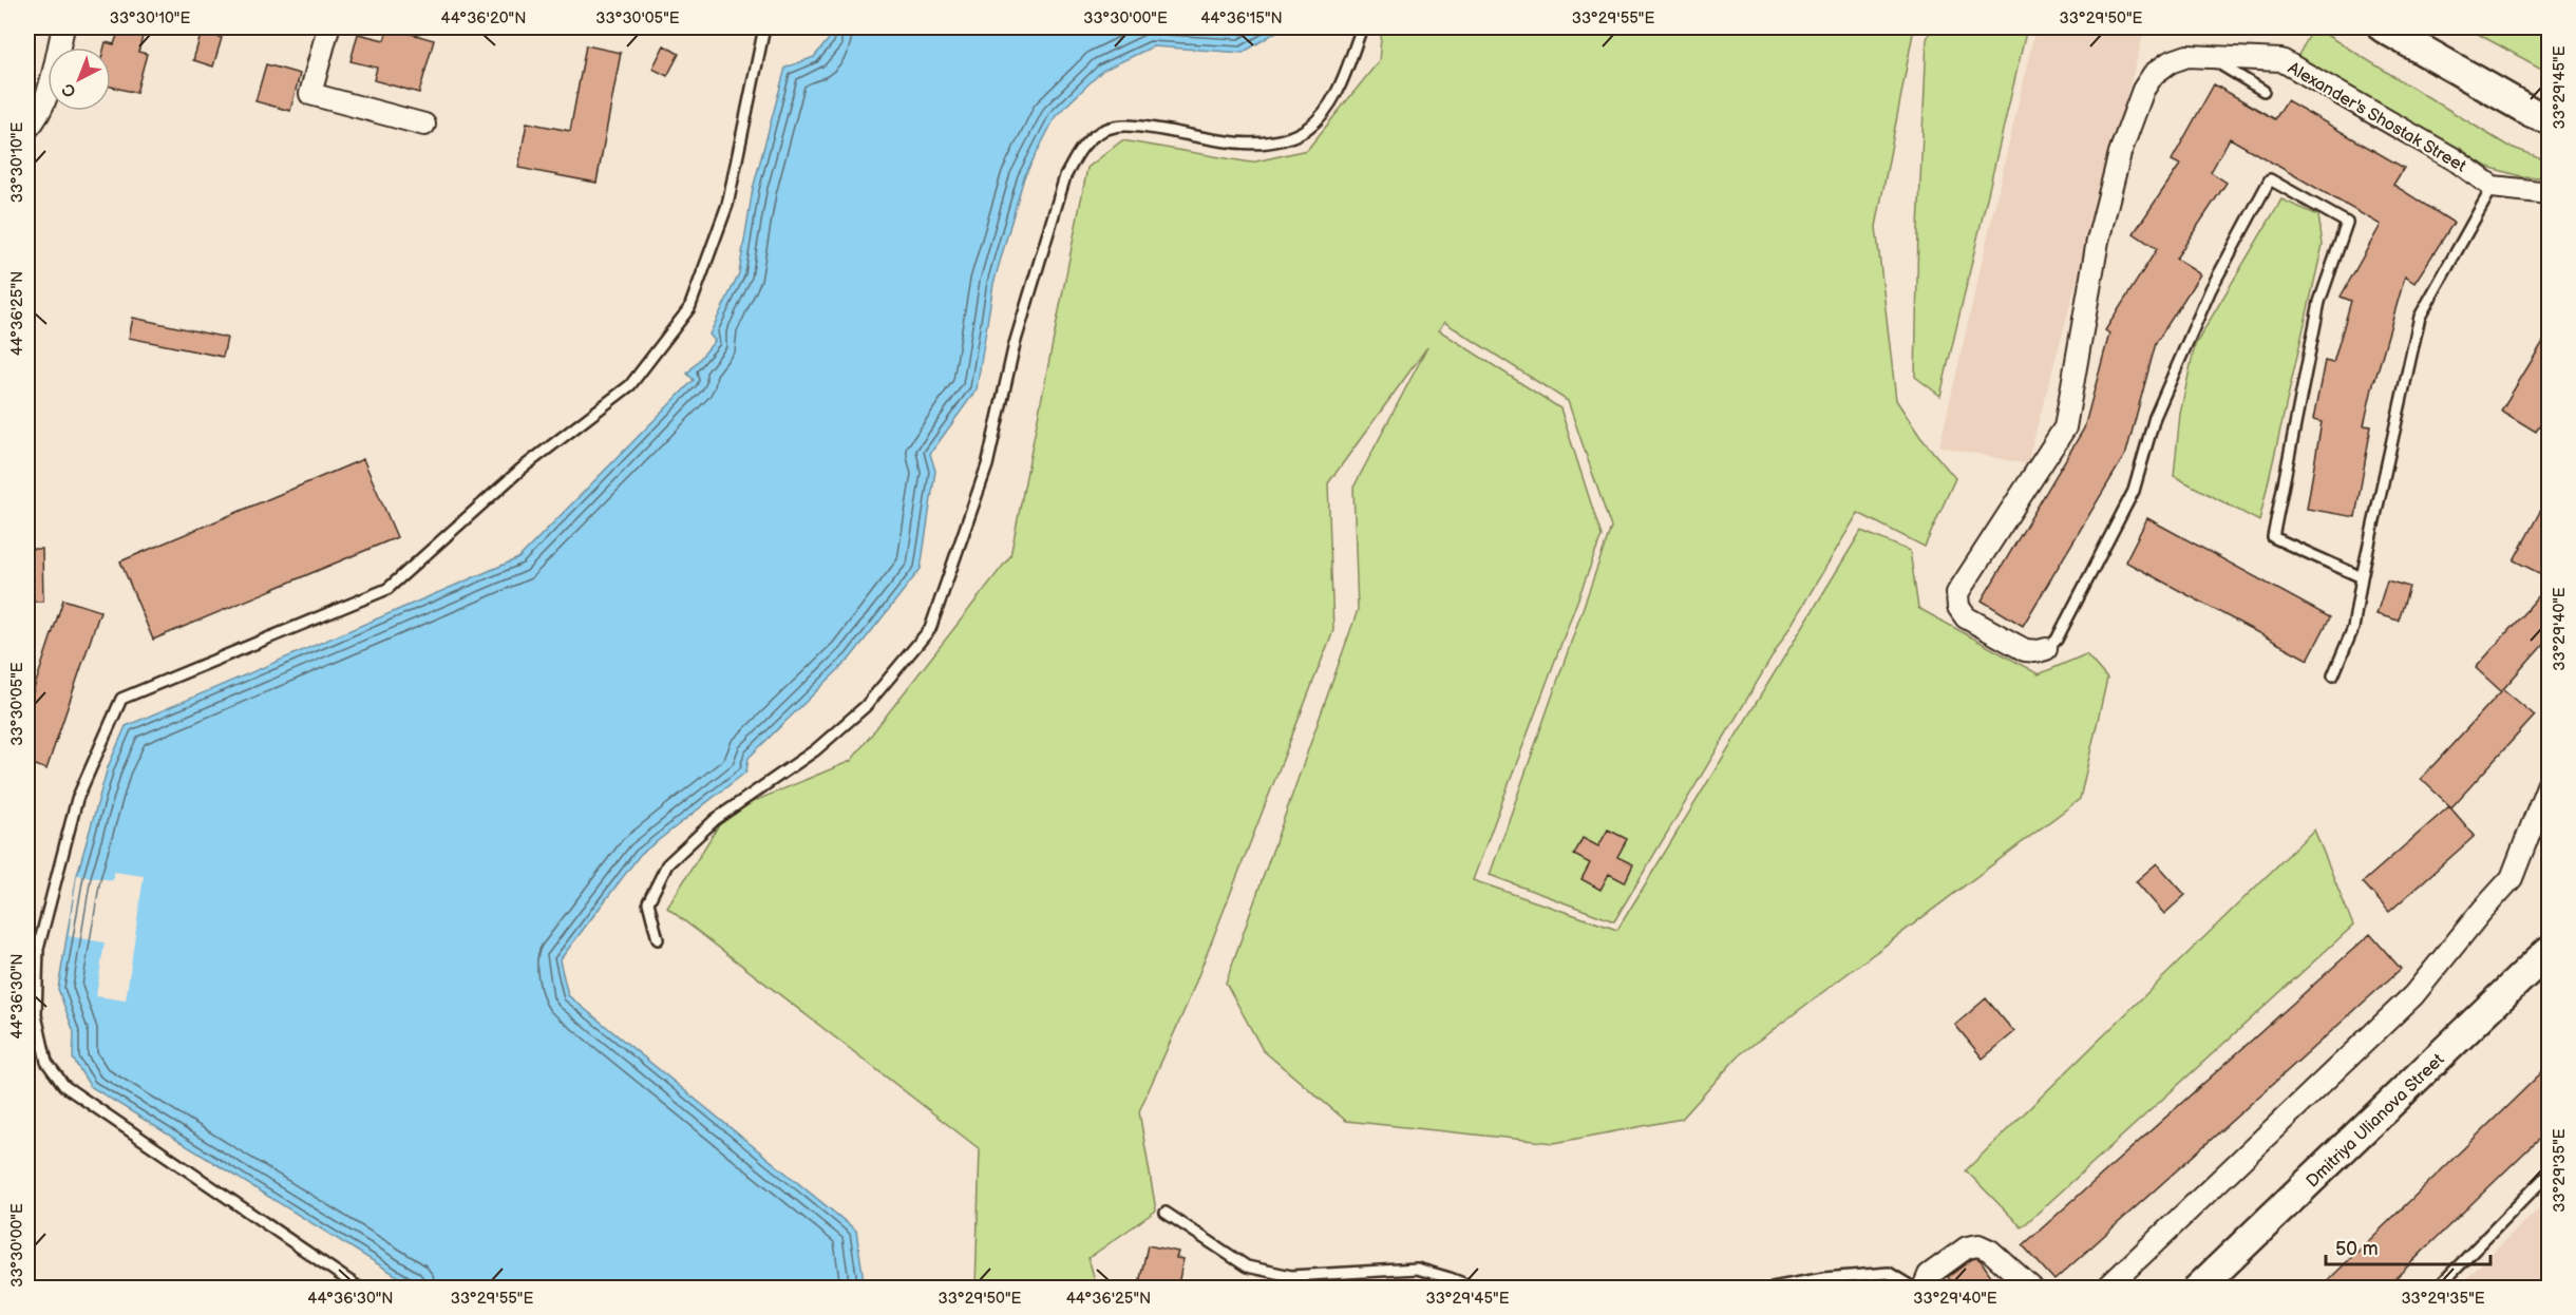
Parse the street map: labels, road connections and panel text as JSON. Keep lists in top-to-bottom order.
{
  "streets": {
    "main road": ["Dmitriya Ulianova Street"],
    "street": ["Alexander's Shostak Street"]
  },
  "scale_bar": "50 m",
  "north": "bottom left",
  "coordinates": [
    "33°30'10\"E",
    "44°36'20\"N",
    "33°30'05\"E",
    "33°30'00\"E",
    "44°36'15\"N",
    "33°29'55\"E",
    "33°29'50\"E",
    "33°29'45\"E",
    "44°36'25\"N",
    "33°29'40\"E",
    "44°36'30\"N",
    "33°29'35\"E"
  ]
}
